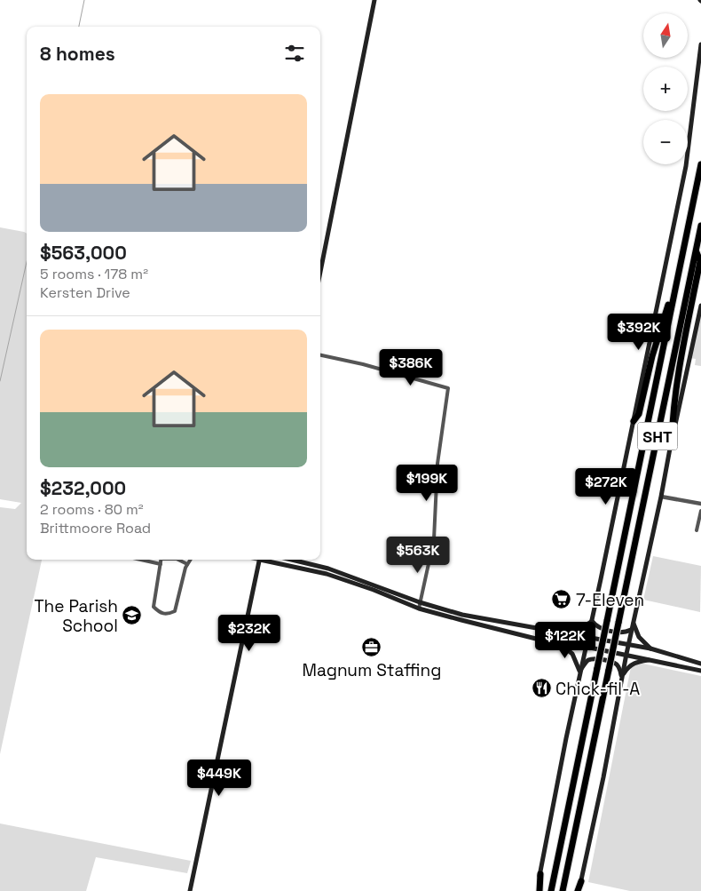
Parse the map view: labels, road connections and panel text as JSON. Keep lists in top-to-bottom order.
{
  "streets": {
    "highway": ["SHT"]
  },
  "places": {
    "supermarket": ["7-Eleven"],
    "school or university": ["The Parish School"],
    "office": ["Magnum Staffing"],
    "restaurant": ["Chick-fil-A"]
  },
  "north": "top",
  "page": {
    "map_buttons": ["+", "−"],
    "heading": "8 homes",
    "list": [
      {
        "name": "$563,000",
        "note": "5 rooms · 178 m² · Kersten Drive"
      },
      {
        "name": "$232,000",
        "note": "2 rooms · 80 m² · Brittmoore Road"
      }
    ],
    "price": [
      "$392K",
      "$386K",
      "$199K",
      "$272K",
      "$563K",
      "$232K",
      "$122K",
      "$449K"
    ]
  }
}
